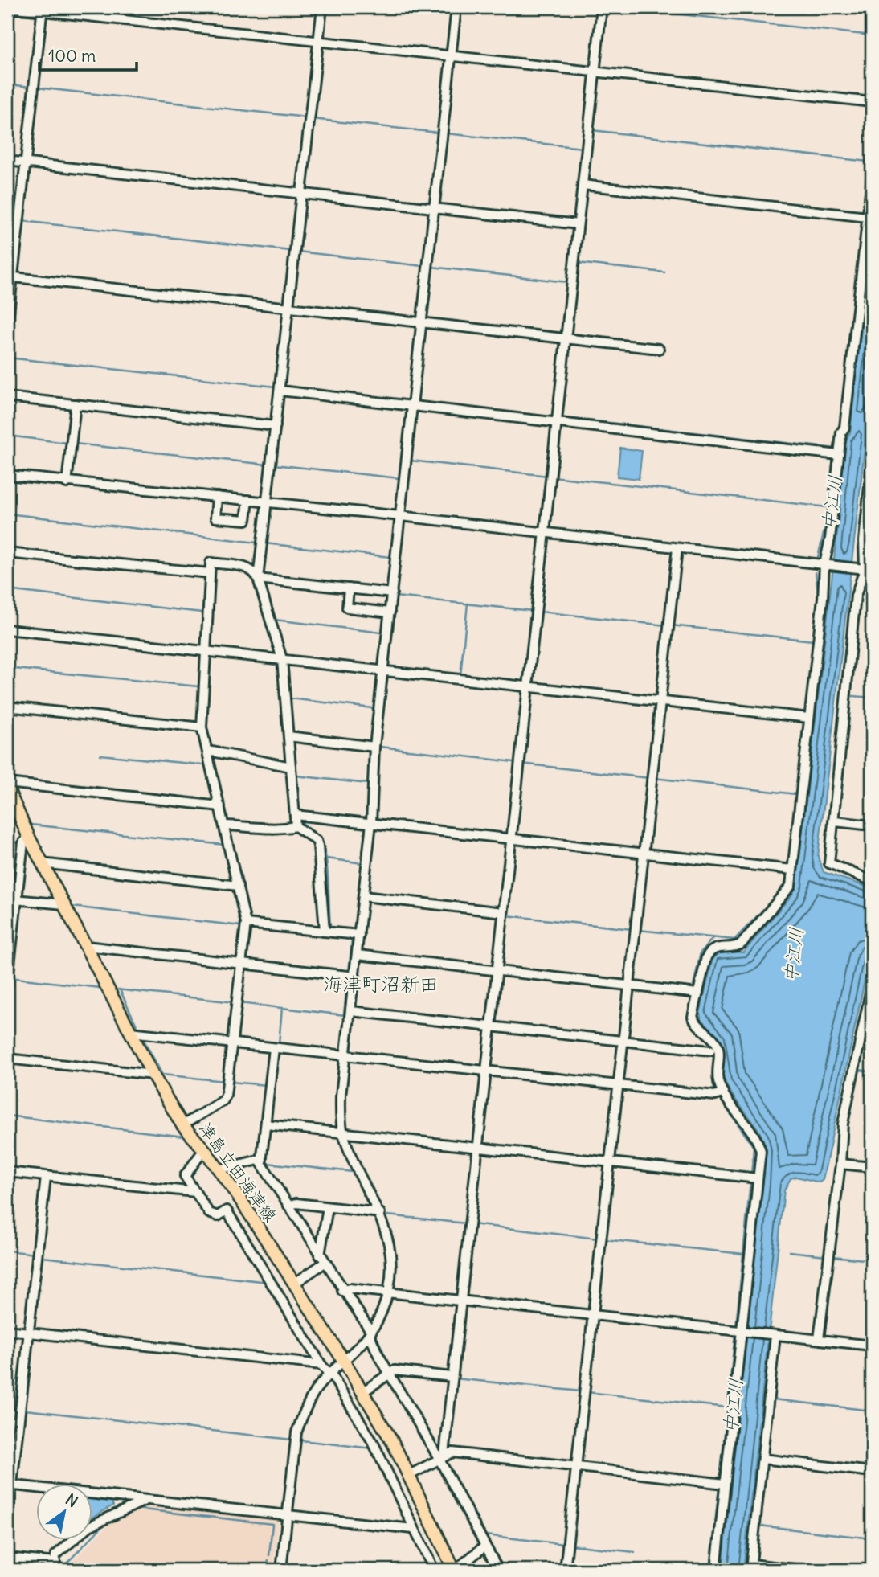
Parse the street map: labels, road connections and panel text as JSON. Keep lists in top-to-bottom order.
{
  "streets": {
    "main road": ["津島立田海津線"]
  },
  "districts": ["海津町沼新田"],
  "water": ["中江川"],
  "scale_bar": "100 m",
  "north": "top right"
}
